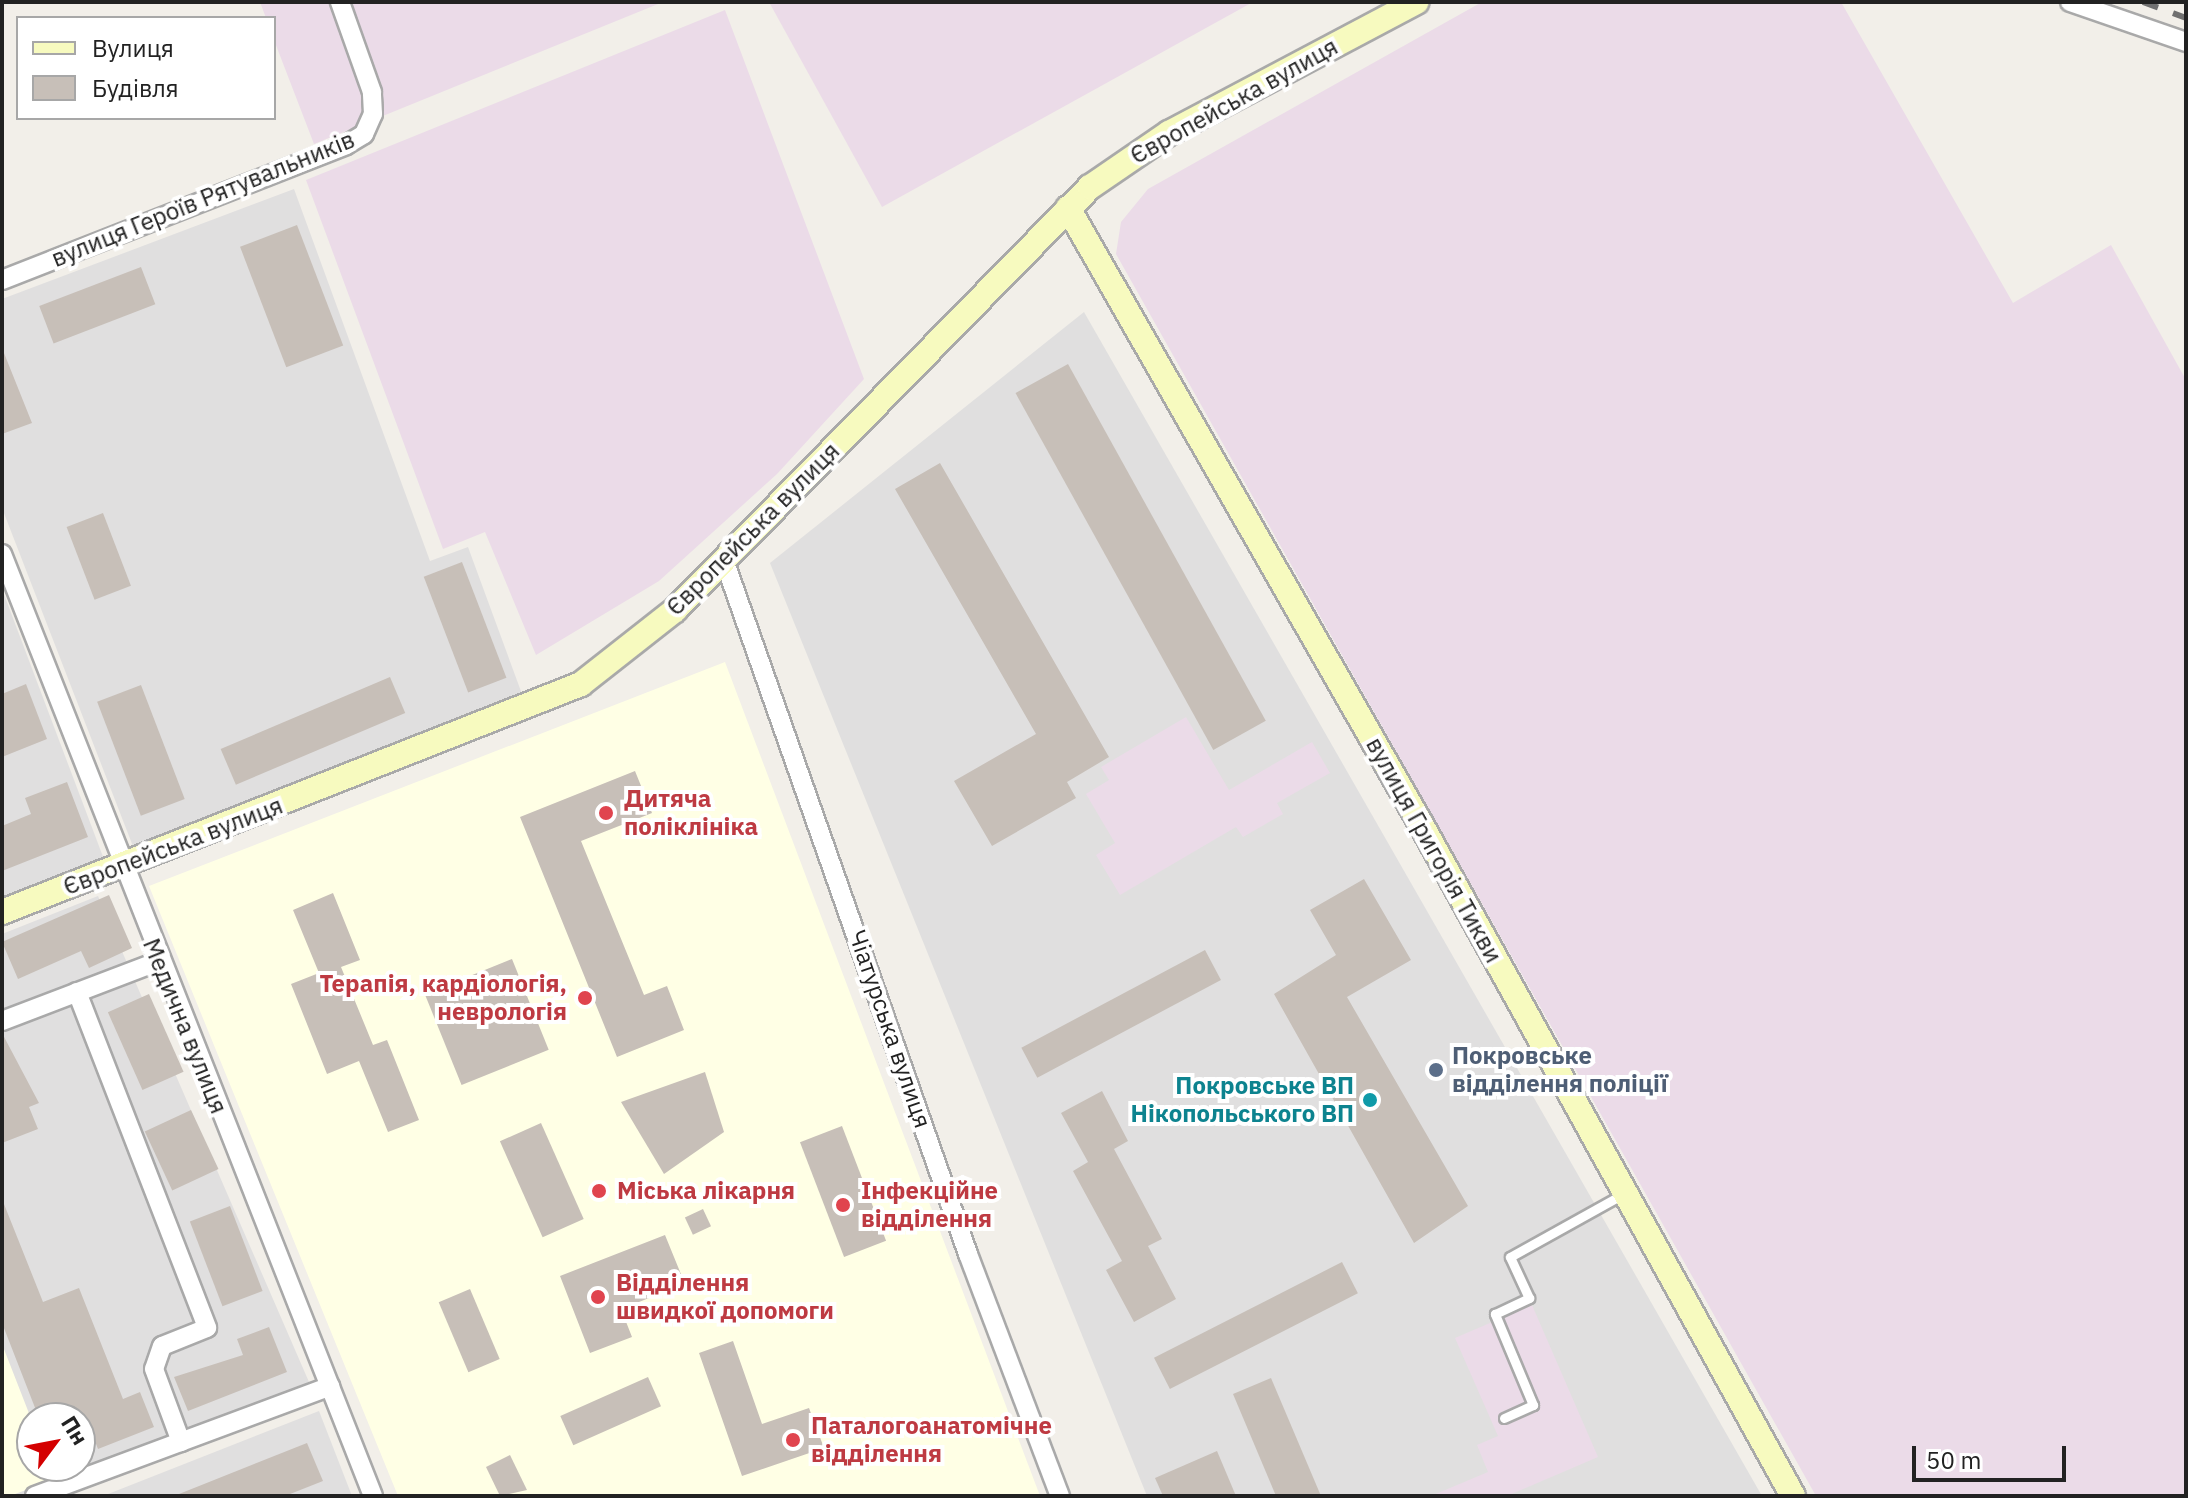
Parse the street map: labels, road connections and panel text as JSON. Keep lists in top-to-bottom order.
{
  "streets": {
    "street": [
      "Європейська вулиця",
      "вулиця Героїв Рятувальників",
      "вулиця Григорія Тикви",
      "Медична вулиця",
      "Чіатурська вулиця"
    ]
  },
  "crossings": [
    ["Європейська вулиця", "вулиця Григорія Тикви"],
    ["Європейська вулиця", "Медична вулиця"],
    ["Європейська вулиця", "Чіатурська вулиця"]
  ],
  "places": [
    "Дитяча поліклініка",
    "Терапія, кардіологія, неврологія",
    "Покровське відділення поліції",
    "Покровське ВП Нікопольського ВП",
    "Мiська лiкарня",
    "Інфекційне відділення",
    "Відділення швидкої допомоги",
    "Паталогоанатомічне відділення"
  ],
  "legend": ["Вулиця", "Будівля"],
  "scale_bar": "50 m",
  "north": "top right"
}
